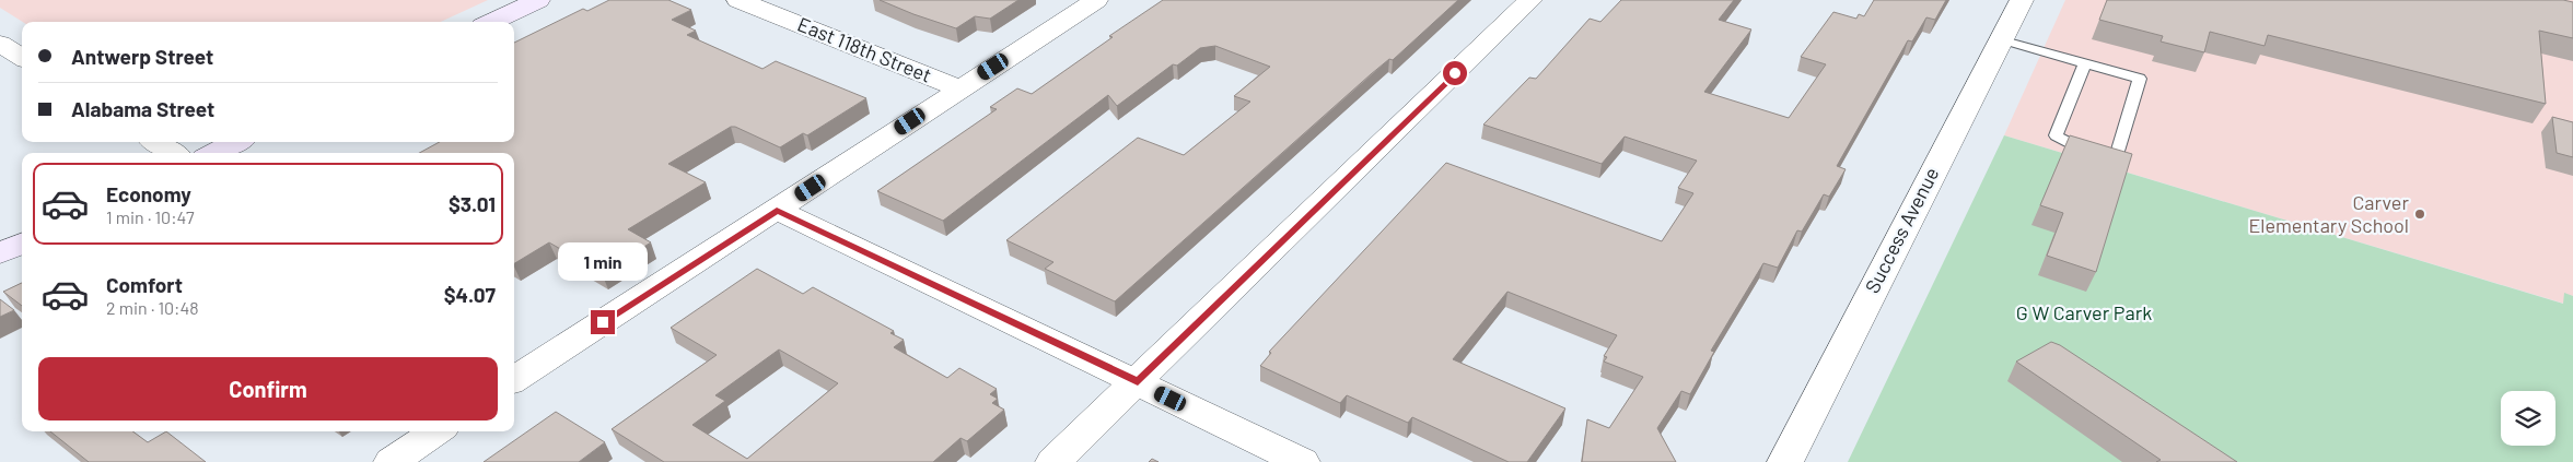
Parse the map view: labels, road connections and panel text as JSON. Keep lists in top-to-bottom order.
{
  "streets": {
    "street": ["East 118th Street", "Success Avenue"]
  },
  "parks": ["G W Carver Park"],
  "places": ["Carver Elementary School"],
  "page": {
    "banner": ["Antwerp Street", "Alabama Street"],
    "list": [
      {
        "name": "Economy",
        "note": "1 min · 10:47",
        "value": "$3.01"
      },
      {
        "name": "Comfort",
        "note": "2 min · 10:48",
        "value": "$4.07"
      }
    ],
    "bubble": "1 min",
    "buttons": "Confirm"
  }
}
